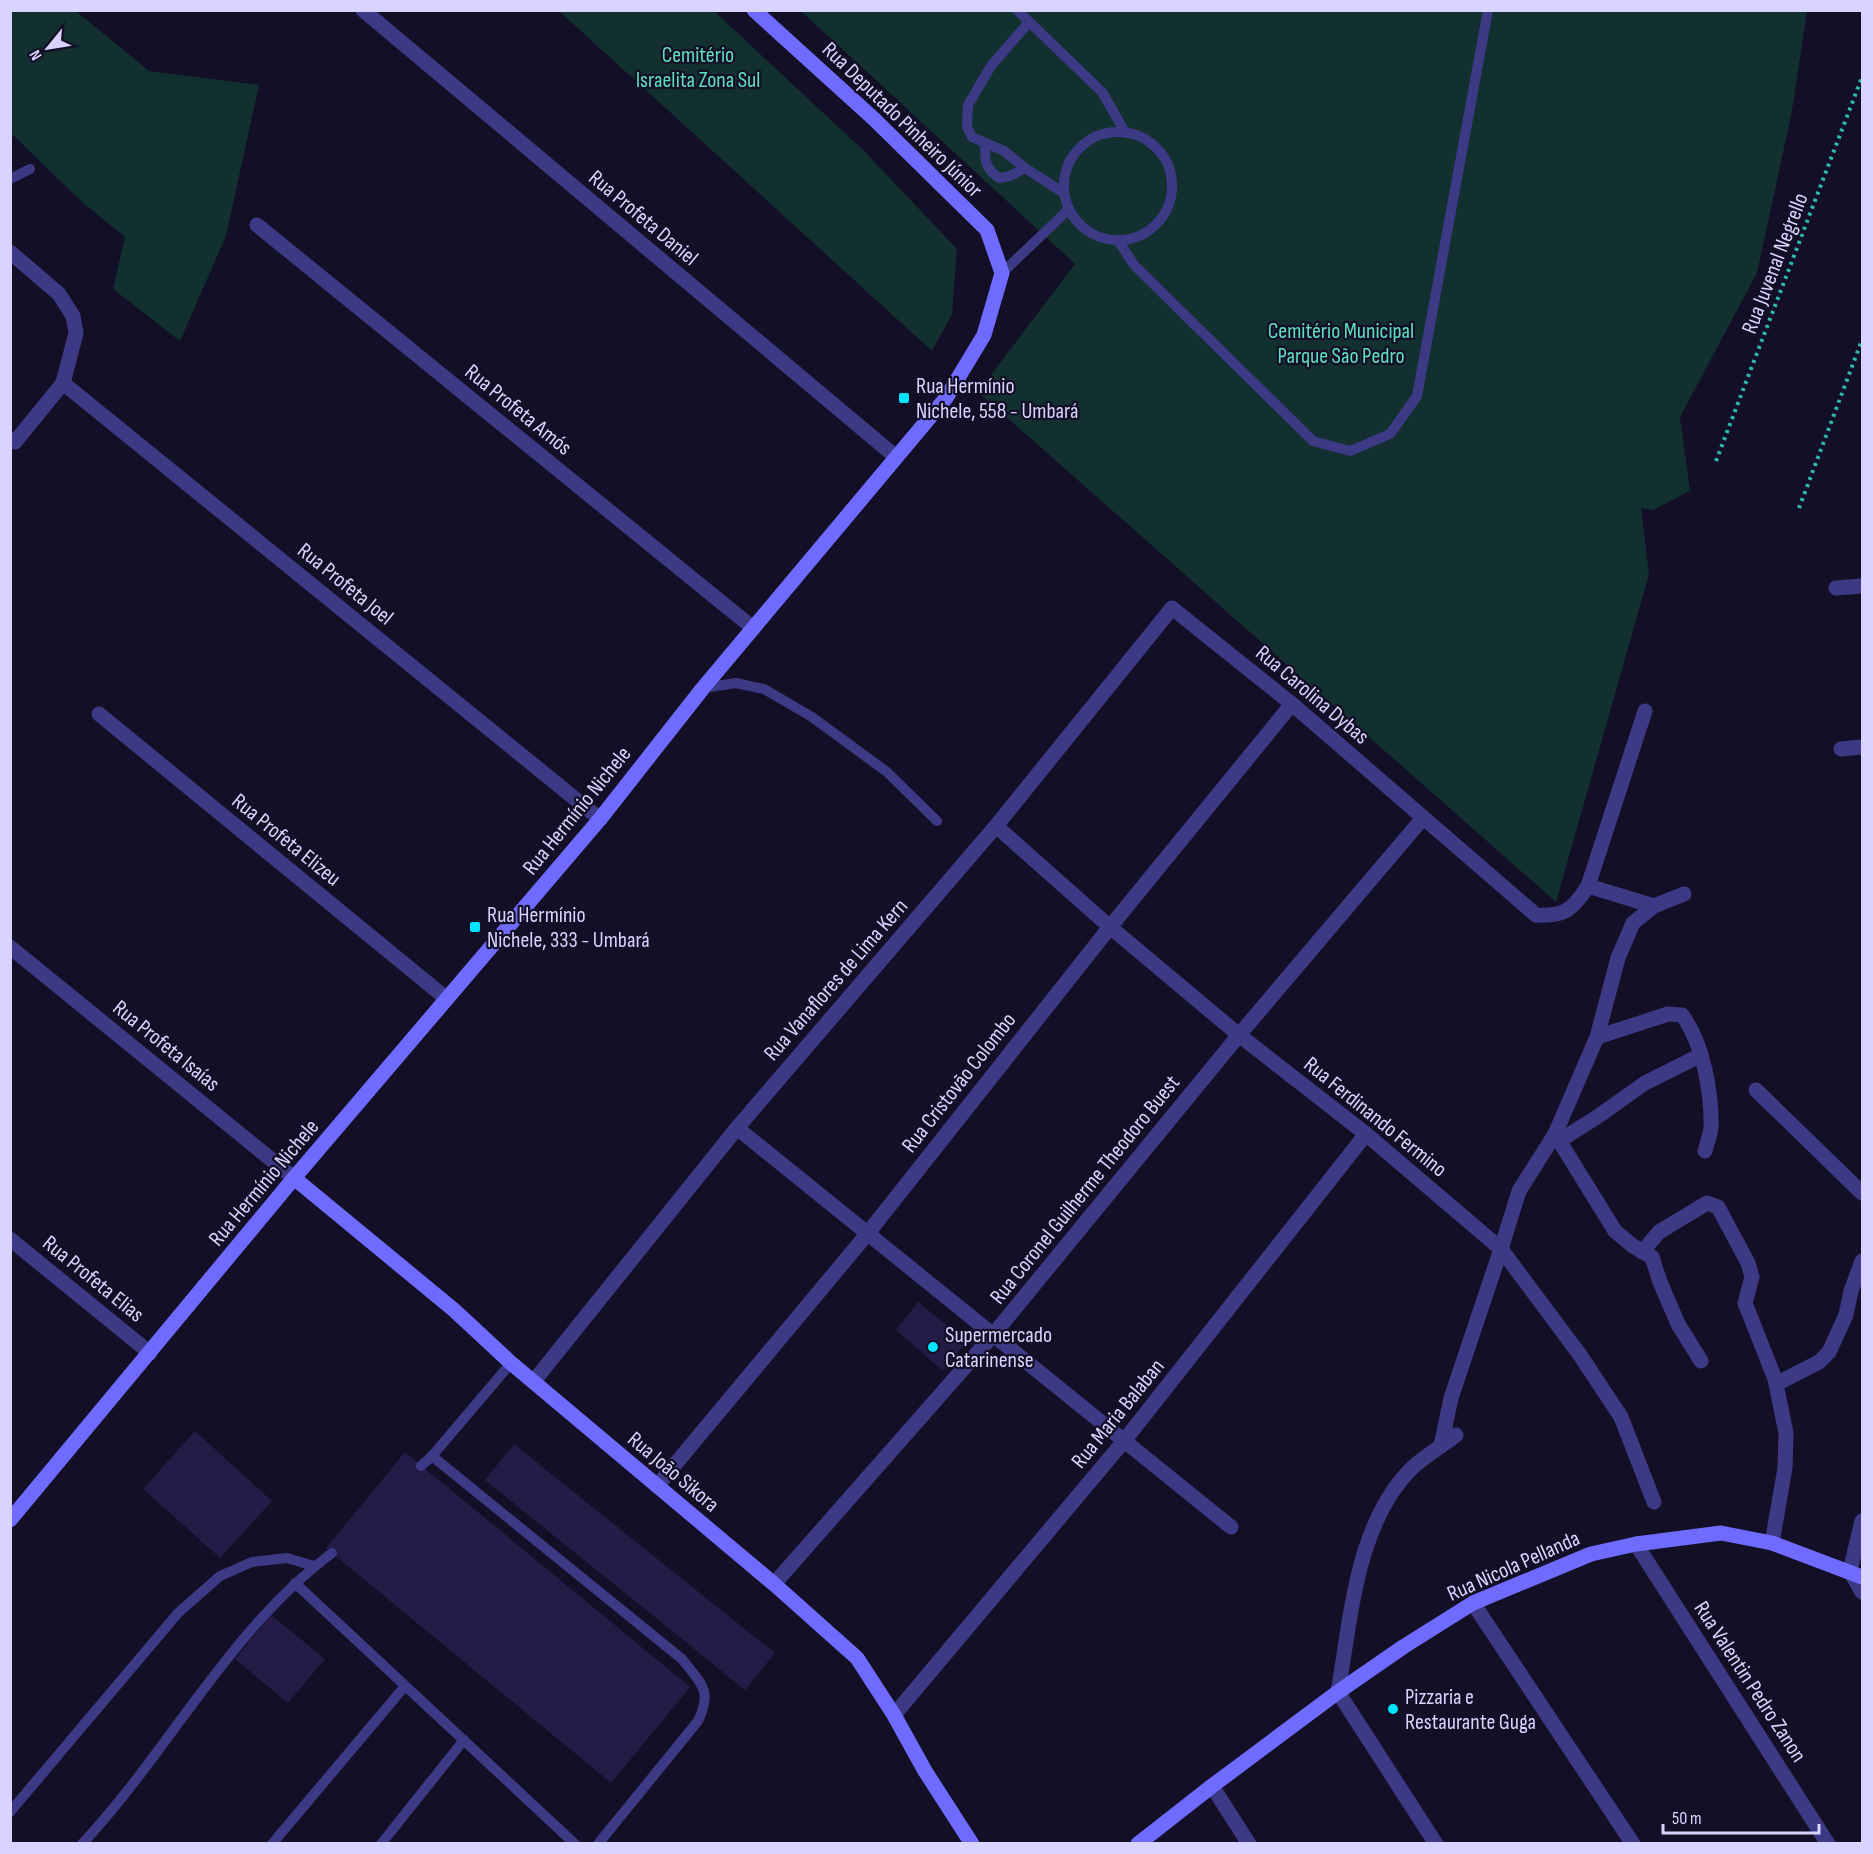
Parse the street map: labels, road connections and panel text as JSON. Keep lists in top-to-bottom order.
{
  "streets": {
    "street": [
      "Rua Deputado Pinheiro Júnior",
      "Rua Profeta Daniel",
      "Rua Profeta Amós",
      "Rua Profeta Joel",
      "Rua Carolina Dybas",
      "Rua Hermínio Nichele",
      "Rua Profeta Elizeu",
      "Rua Vanaflores de Lima Kern",
      "Rua Profeta Isaías",
      "Rua Cristovão Colombo",
      "Rua Ferdinando Fermino",
      "Rua Coronel Guilherme Theodoro Buest",
      "Rua Profeta Elias",
      "Rua Maria Balaban",
      "Rua João Sikora",
      "Rua Nicola Pellanda",
      "Rua Valentin Pedro Zanon"
    ],
    "path": ["Rua Juvenal Negrello"]
  },
  "crossings": [
    ["Rua Deputado Pinheiro Júnior", "Rua Hermínio Nichele"],
    ["Rua Profeta Daniel", "Rua Hermínio Nichele"],
    ["Rua Profeta Amós", "Rua Hermínio Nichele"],
    ["Rua Profeta Joel", "Rua Hermínio Nichele"],
    ["Rua Carolina Dybas", "Rua Vanaflores de Lima Kern"],
    ["Rua Carolina Dybas", "Rua Cristovão Colombo"],
    ["Rua Carolina Dybas", "Rua Coronel Guilherme Theodoro Buest"],
    ["Rua Hermínio Nichele", "Rua Profeta Elizeu"],
    ["Rua Hermínio Nichele", "Rua Profeta Isaías"],
    ["Rua Hermínio Nichele", "Rua Profeta Elias"],
    ["Rua Hermínio Nichele", "Rua João Sikora"],
    ["Rua Vanaflores de Lima Kern", "Rua Ferdinando Fermino"],
    ["Rua Vanaflores de Lima Kern", "Rua João Sikora"],
    ["Rua Profeta Isaías", "Rua João Sikora"],
    ["Rua Cristovão Colombo", "Rua Ferdinando Fermino"],
    ["Rua Cristovão Colombo", "Rua João Sikora"],
    ["Rua Ferdinando Fermino", "Rua Coronel Guilherme Theodoro Buest"],
    ["Rua Ferdinando Fermino", "Rua Maria Balaban"],
    ["Rua Coronel Guilherme Theodoro Buest", "Rua João Sikora"],
    ["Rua Maria Balaban", "Rua João Sikora"],
    ["Rua Nicola Pellanda", "Rua Valentin Pedro Zanon"]
  ],
  "parks": ["Cemitério Israelita Zona Sul", "Cemitério Municipal Parque São Pedro"],
  "places": {
    "transit": ["Rua Hermínio Nichele, 558 - Umbará", "Rua Hermínio Nichele, 333 - Umbará"],
    "other": ["Supermercado Catarinense", "Pizzaria e Restaurante Guga"]
  },
  "scale_bar": "50 m",
  "north": "bottom left"
}
